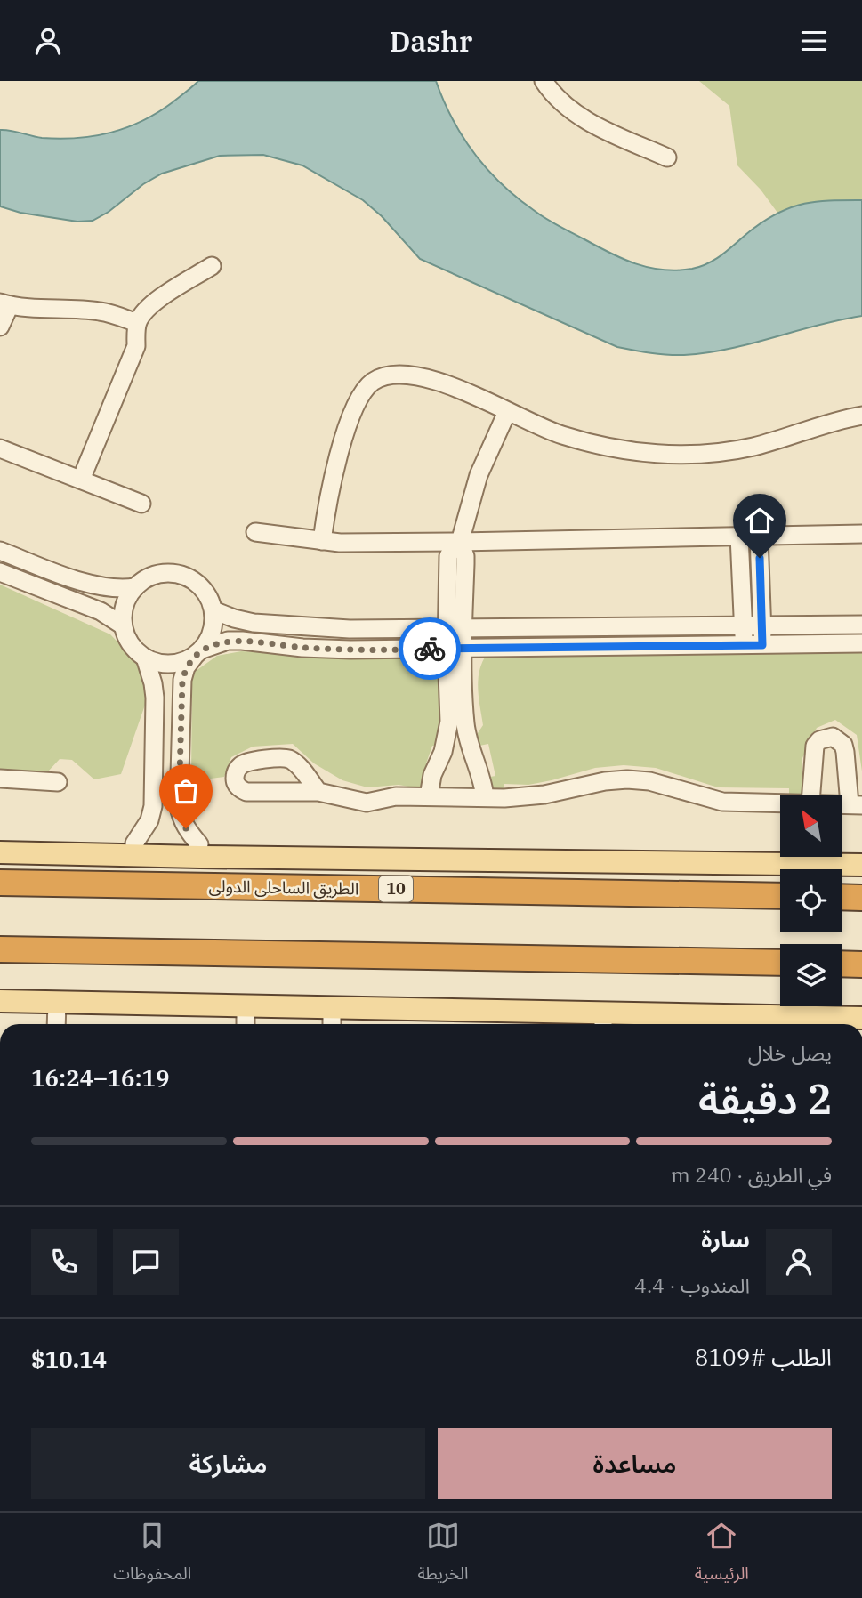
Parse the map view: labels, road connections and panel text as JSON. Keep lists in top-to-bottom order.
{
  "streets": {
    "highway": ["الطريق الساحلى الدولى", "10"]
  },
  "north": "top left",
  "page": {
    "header": "Dashr",
    "heading": ["2 دقيقة", "يصل خلال", "16:19–16:24"],
    "panel": [
      "سارة",
      "المندوب · 4.4",
      "الطلب #8109",
      "$10.14"
    ],
    "bar": "في الطريق · 240 m",
    "buttons": ["مساعدة", "مشاركة"],
    "tabs": ["الرئيسية", "الخريطة", "المحفوظات"]
  }
}
